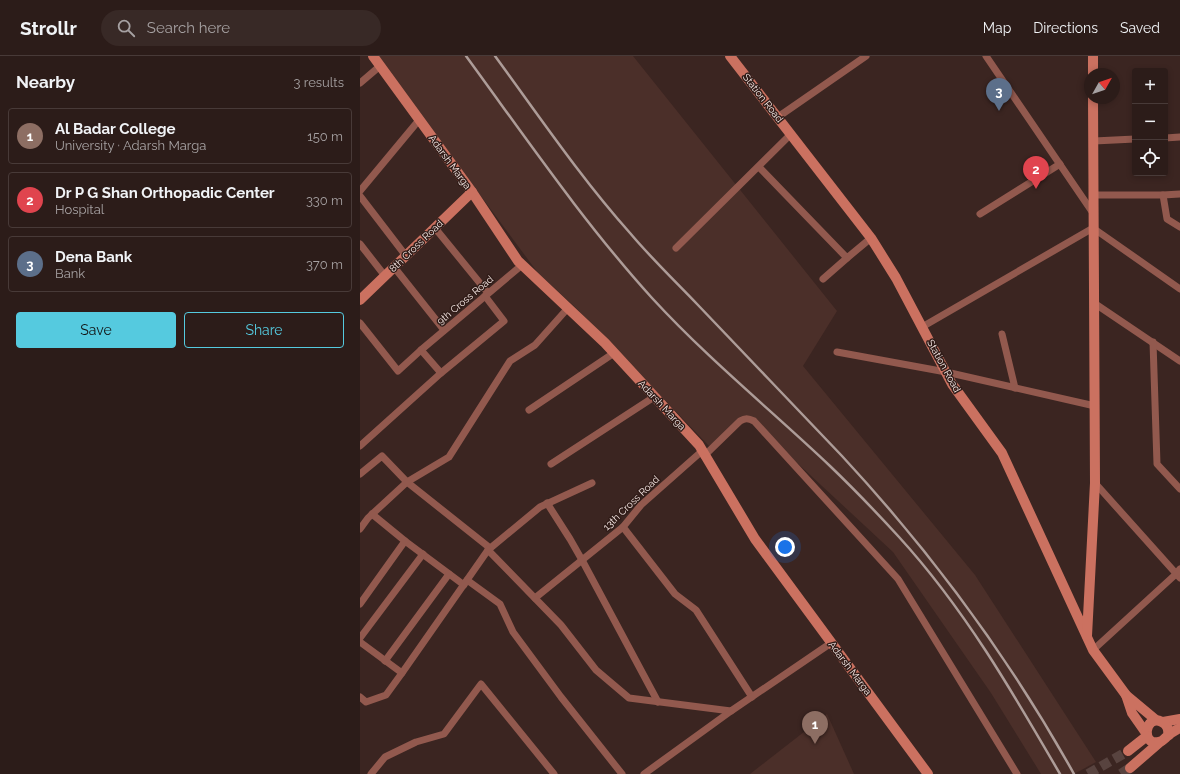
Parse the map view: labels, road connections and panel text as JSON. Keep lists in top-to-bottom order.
{
  "streets": {
    "main road": ["Station Road", "Adarsh Marga", "8th Cross Road"],
    "street": ["9th Cross Road", "13th Cross Road"]
  },
  "crossings": [
    ["Adarsh Marga", "8th Cross Road"],
    ["Adarsh Marga", "9th Cross Road"],
    ["Adarsh Marga", "13th Cross Road"]
  ],
  "north": "top right",
  "page": {
    "header": "Strollr",
    "search": "Search here",
    "nav": ["Map", "Directions", "Saved"],
    "heading": ["Nearby", "3 results"],
    "map_buttons": ["+", "−"],
    "pins": ["3", "2", "1"],
    "list": [
      {
        "mark": "1",
        "name": "Al Badar College",
        "note": "University · Adarsh Marga",
        "value": "150 m"
      },
      {
        "mark": "2",
        "name": "Dr P G Shan Orthopadic Center",
        "note": "Hospital",
        "value": "330 m"
      },
      {
        "mark": "3",
        "name": "Dena Bank",
        "note": "Bank",
        "value": "370 m"
      }
    ],
    "buttons": ["Save", "Share"]
  }
}
